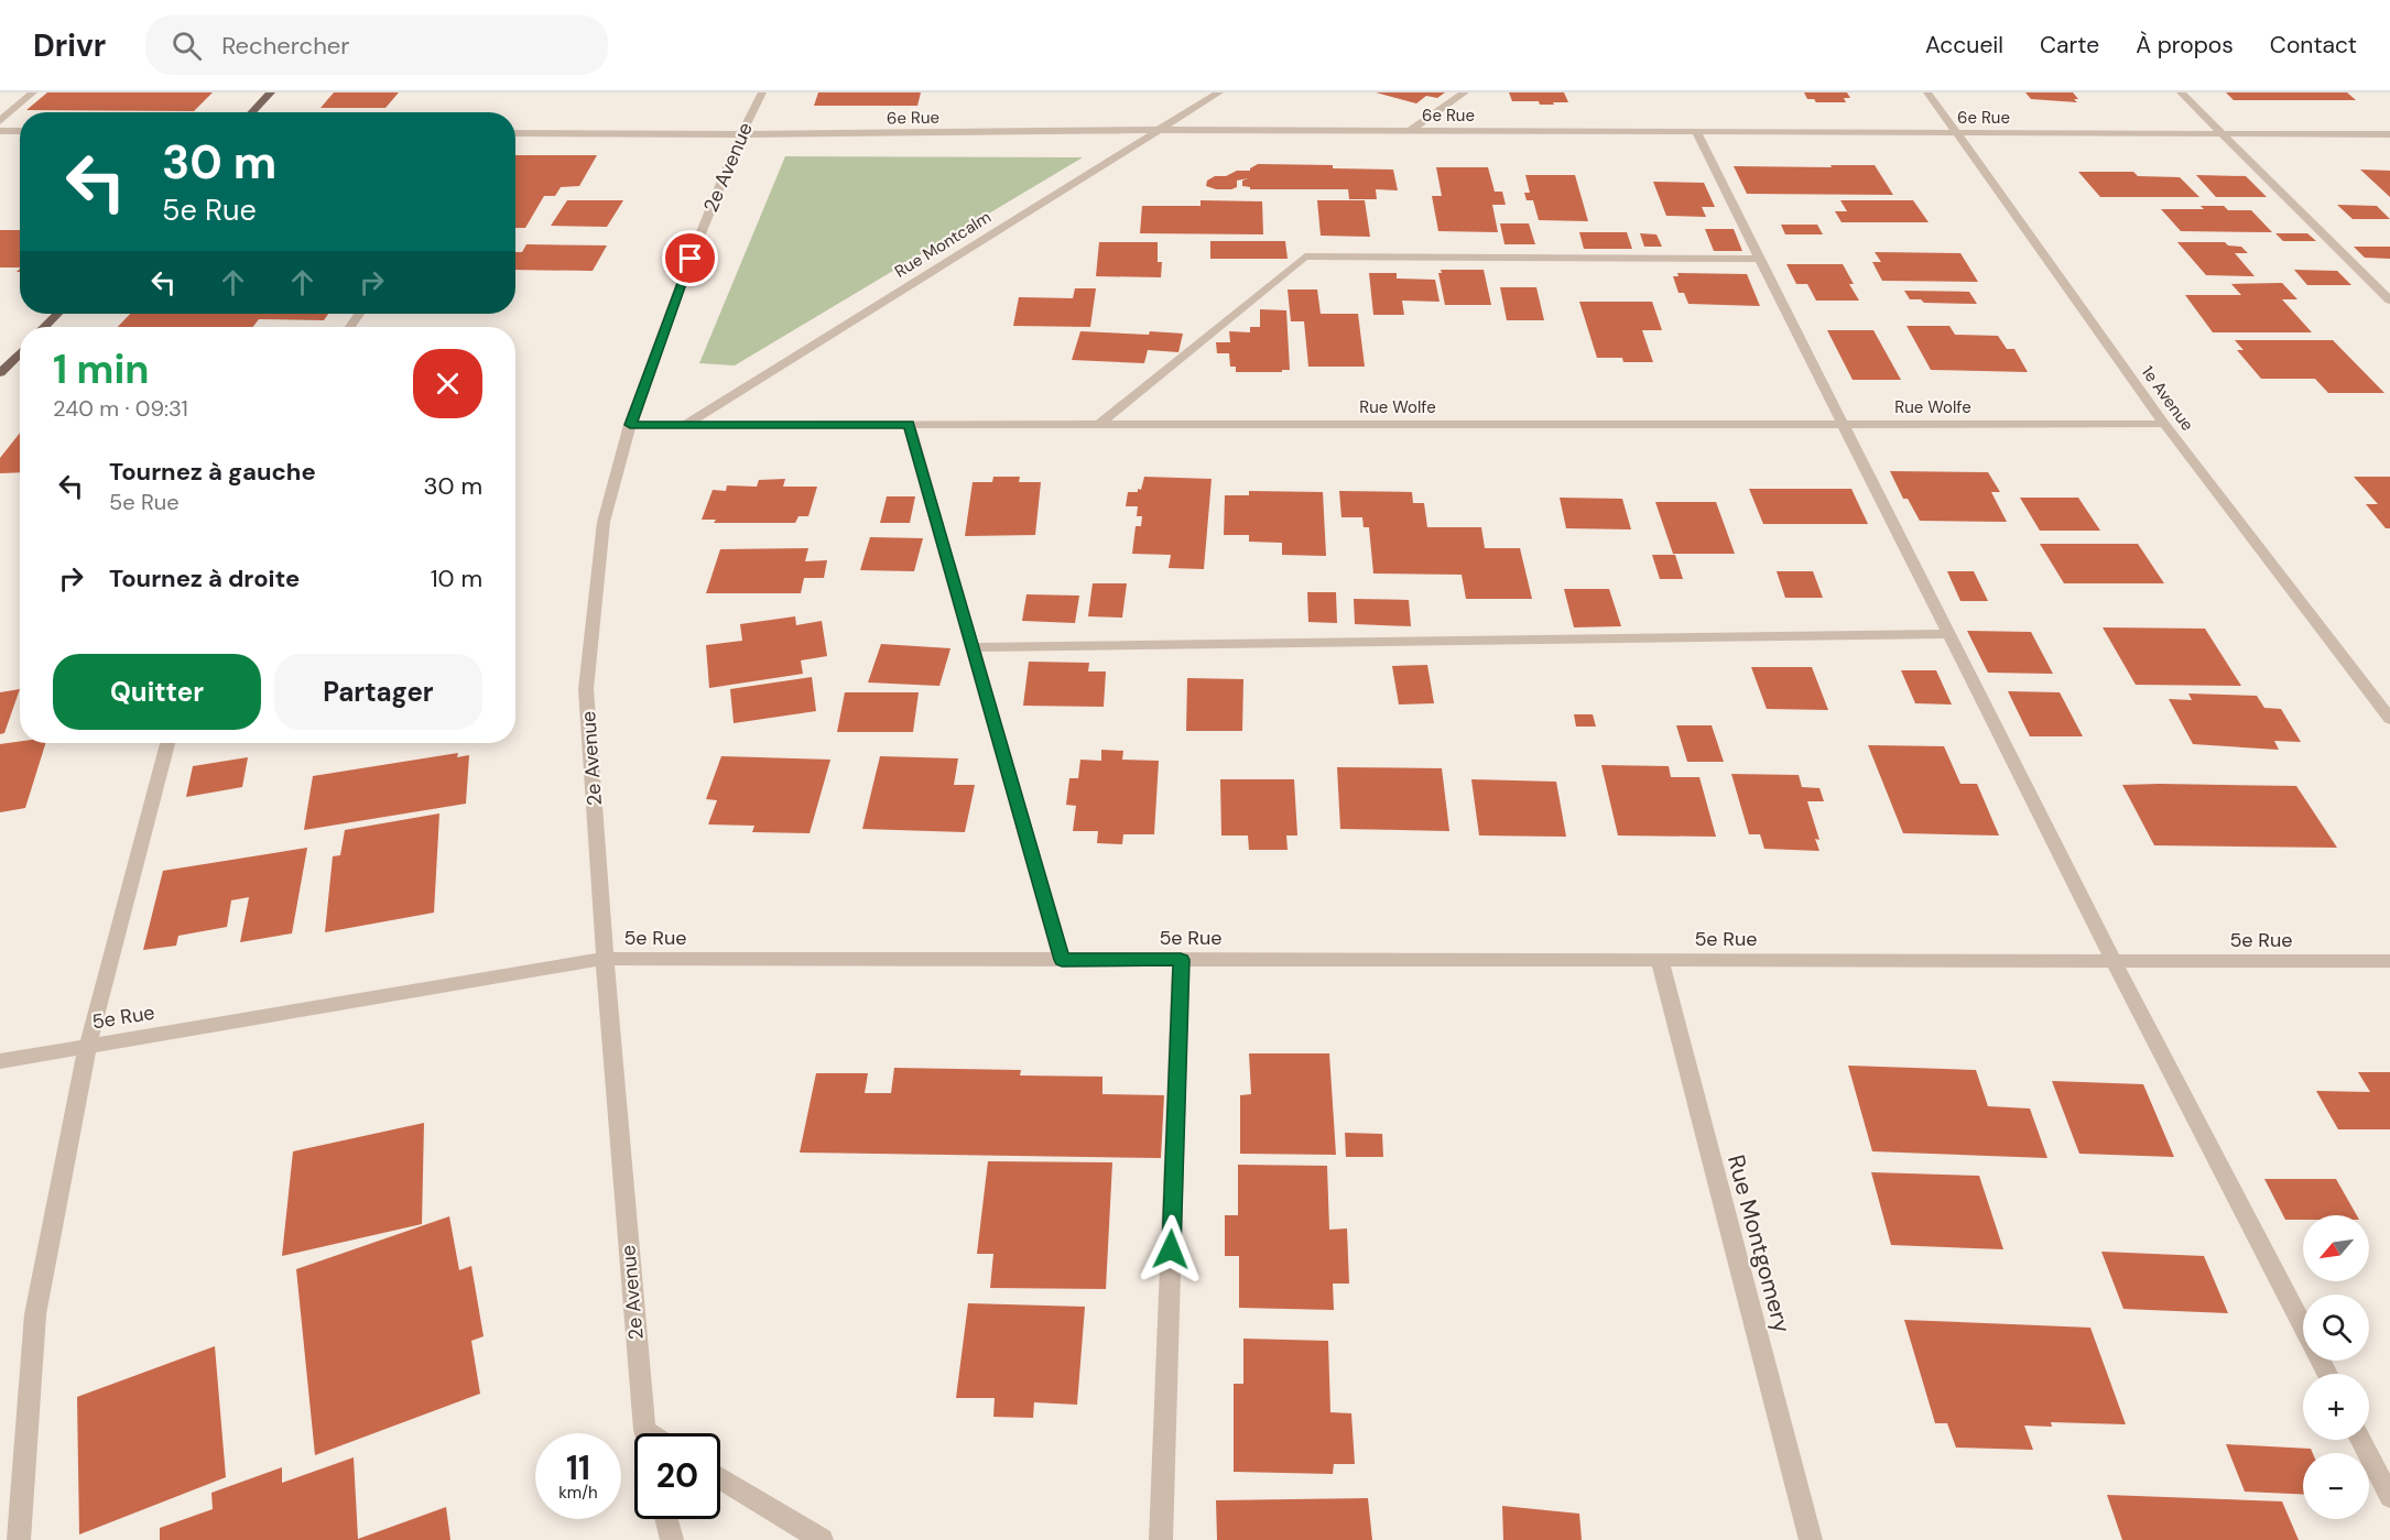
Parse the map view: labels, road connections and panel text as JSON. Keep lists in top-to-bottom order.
{
  "streets": {
    "street": [
      "6e Rue",
      "2e Avenue",
      "Rue Montcalm",
      "1e Avenue",
      "Rue Wolfe",
      "5e Rue",
      "Rue Montgomery"
    ]
  },
  "crossings": [
    ["6e Rue", "2e Avenue"],
    ["6e Rue", "Rue Montcalm"],
    ["6e Rue", "1e Avenue"],
    ["2e Avenue", "Rue Wolfe"],
    ["2e Avenue", "5e Rue"],
    ["Rue Montcalm", "Rue Wolfe"],
    ["1e Avenue", "Rue Wolfe"],
    ["5e Rue", "Rue Montgomery"]
  ],
  "north": "bottom left",
  "page": {
    "header": "Drivr",
    "search": "Rechercher",
    "nav": [
      "Accueil",
      "Carte",
      "À propos",
      "Contact"
    ],
    "turn": ["30 m", "5e Rue"],
    "heading": ["1 min", "240 m · 09:31"],
    "list": [
      {
        "name": "Tournez à gauche",
        "note": "5e Rue",
        "value": "30 m"
      },
      {
        "name": "Tournez à droite",
        "value": "10 m"
      }
    ],
    "buttons": ["Quitter", "Partager"],
    "map_buttons": ["+", "−"],
    "speed": "11 km/h",
    "limit": "20"
  }
}
